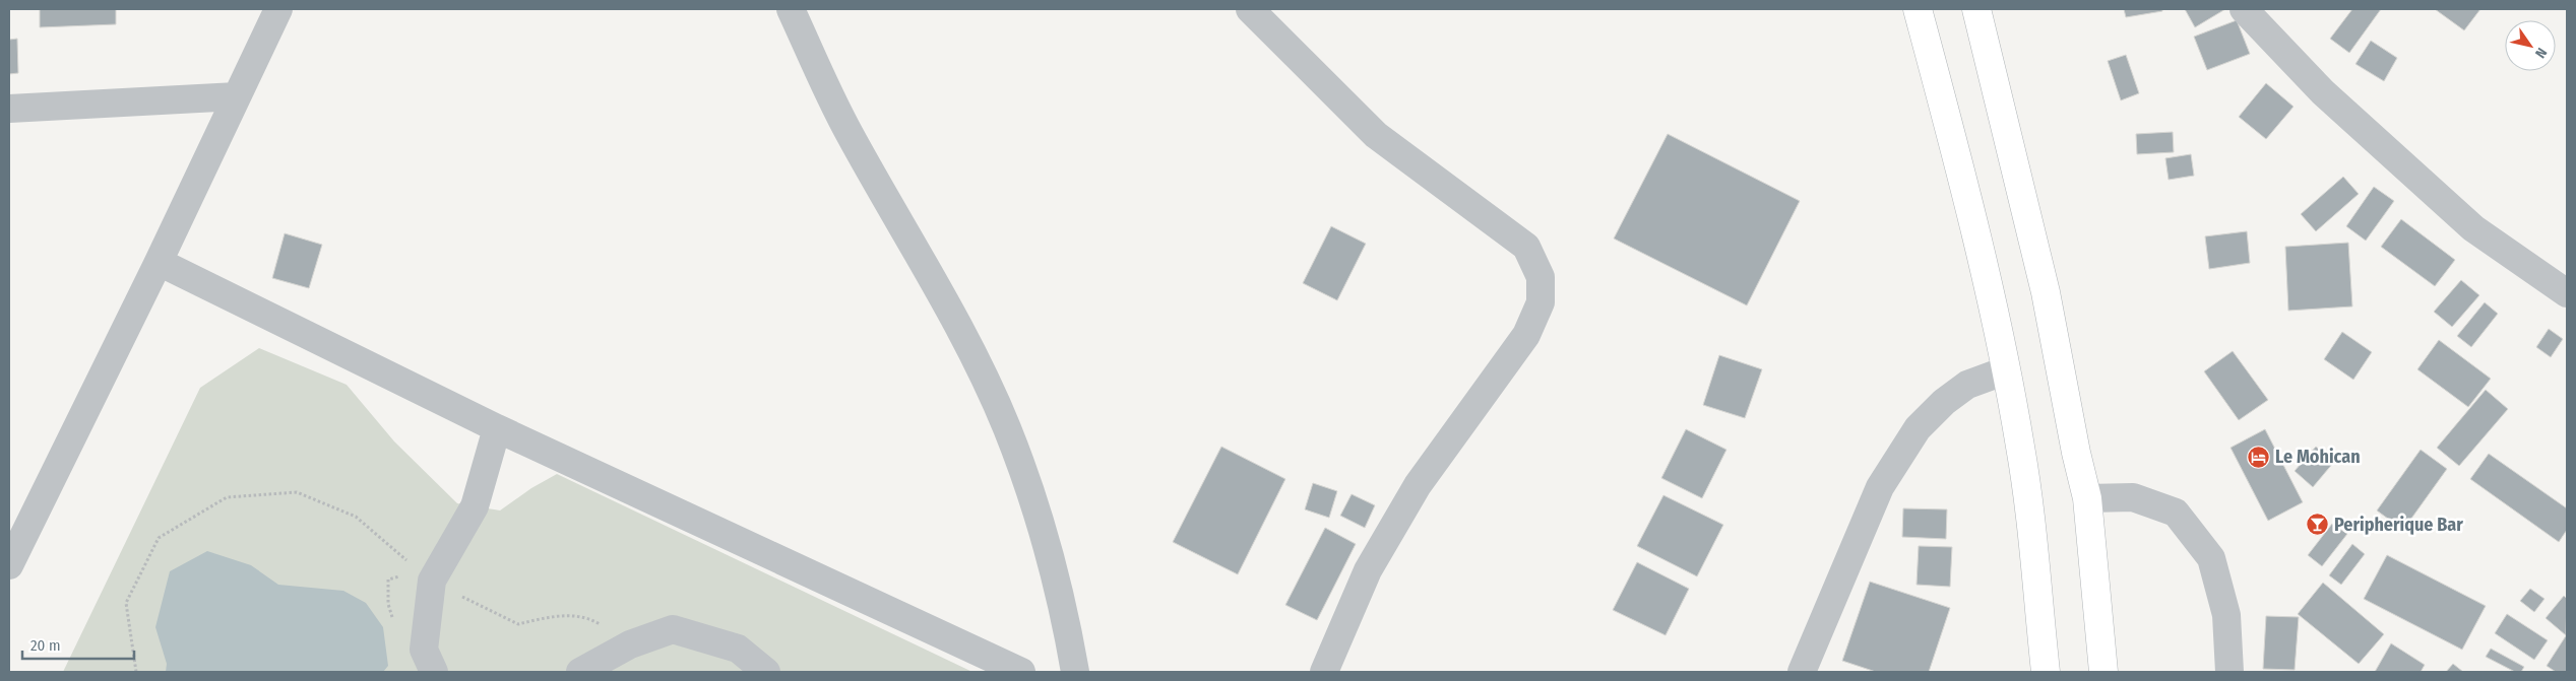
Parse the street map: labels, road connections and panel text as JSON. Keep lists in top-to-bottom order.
{
  "places": {
    "hotel": ["Le Mohican"],
    "bar": ["Peripherique Bar"]
  },
  "scale_bar": "20 m",
  "north": "bottom right"
}
